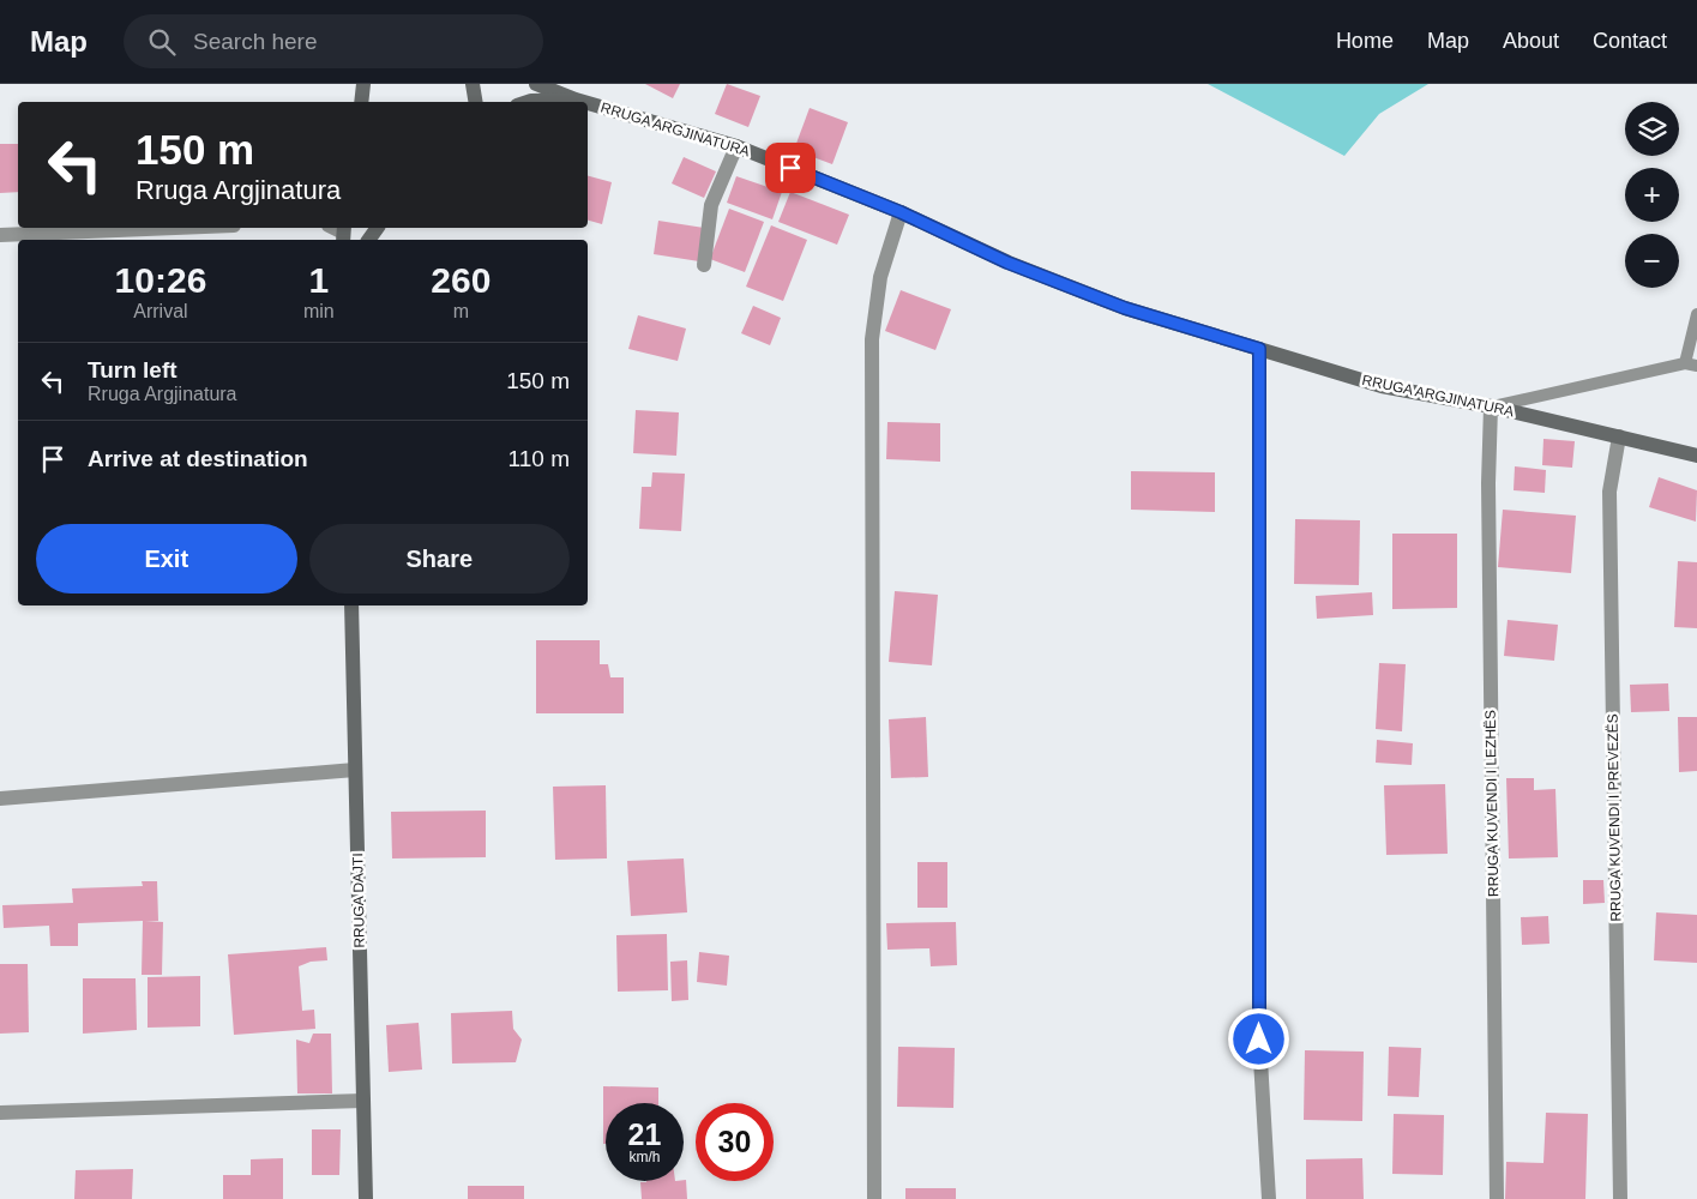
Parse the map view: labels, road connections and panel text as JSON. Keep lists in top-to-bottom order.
{
  "streets": {
    "street": [
      "RRUGA ARGJINATURA",
      "RRUGA KUVENDI I LEZHËS",
      "RRUGA KUVENDI I PREVEZËS",
      "RRUGA DAJTI"
    ]
  },
  "crossings": [
    ["RRUGA ARGJINATURA", "RRUGA KUVENDI I LEZHËS"],
    ["RRUGA ARGJINATURA", "RRUGA KUVENDI I PREVEZËS"]
  ],
  "page": {
    "header": "Map",
    "search": "Search here",
    "nav": [
      "Home",
      "Map",
      "About",
      "Contact"
    ],
    "map_buttons": ["+", "−"],
    "turn": ["150 m", "Rruga Argjinatura"],
    "eta": [
      "10:26",
      "Arrival",
      "1",
      "min",
      "260",
      "m"
    ],
    "list": [
      {
        "name": "Turn left",
        "note": "Rruga Argjinatura",
        "value": "150 m"
      },
      {
        "name": "Arrive at destination",
        "value": "110 m"
      }
    ],
    "buttons": ["Exit", "Share"],
    "speed": "21 km/h",
    "limit": "30"
  }
}
